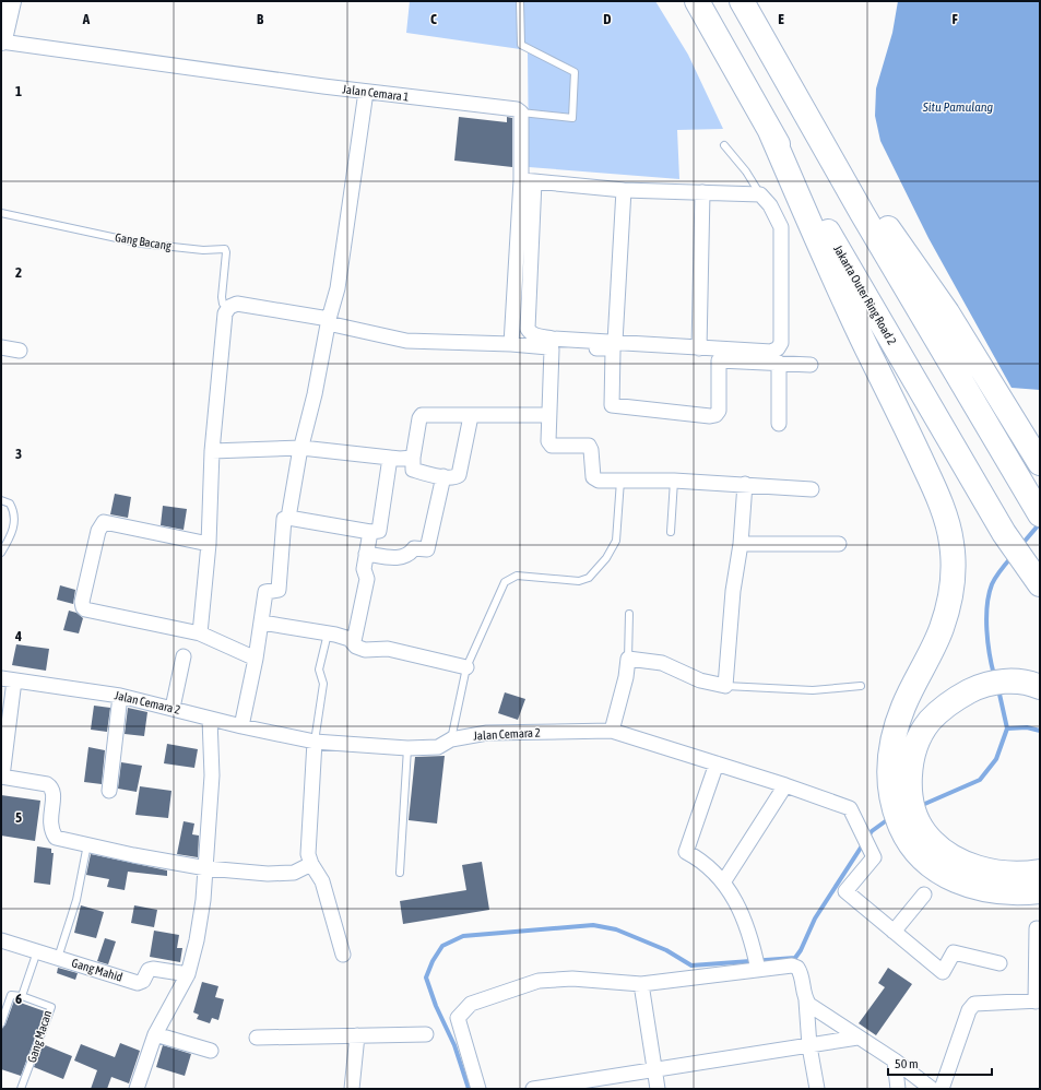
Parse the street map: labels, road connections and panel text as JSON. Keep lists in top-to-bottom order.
{
  "streets": {
    "highway": ["Jakarta Outer Ring Road 2"],
    "street": ["Jalan Cemara 1", "Jalan Cemara 2", "Gang Mahid"],
    "lane": ["Gang Bacang", "Gang Macan"]
  },
  "water": ["Situ Pamulang"],
  "scale_bar": "50 m",
  "grid": {
    "columns": [
      "A",
      "B",
      "C",
      "D",
      "E",
      "F"
    ],
    "rows": [
      "1",
      "2",
      "3",
      "4",
      "5",
      "6"
    ]
  }
}
